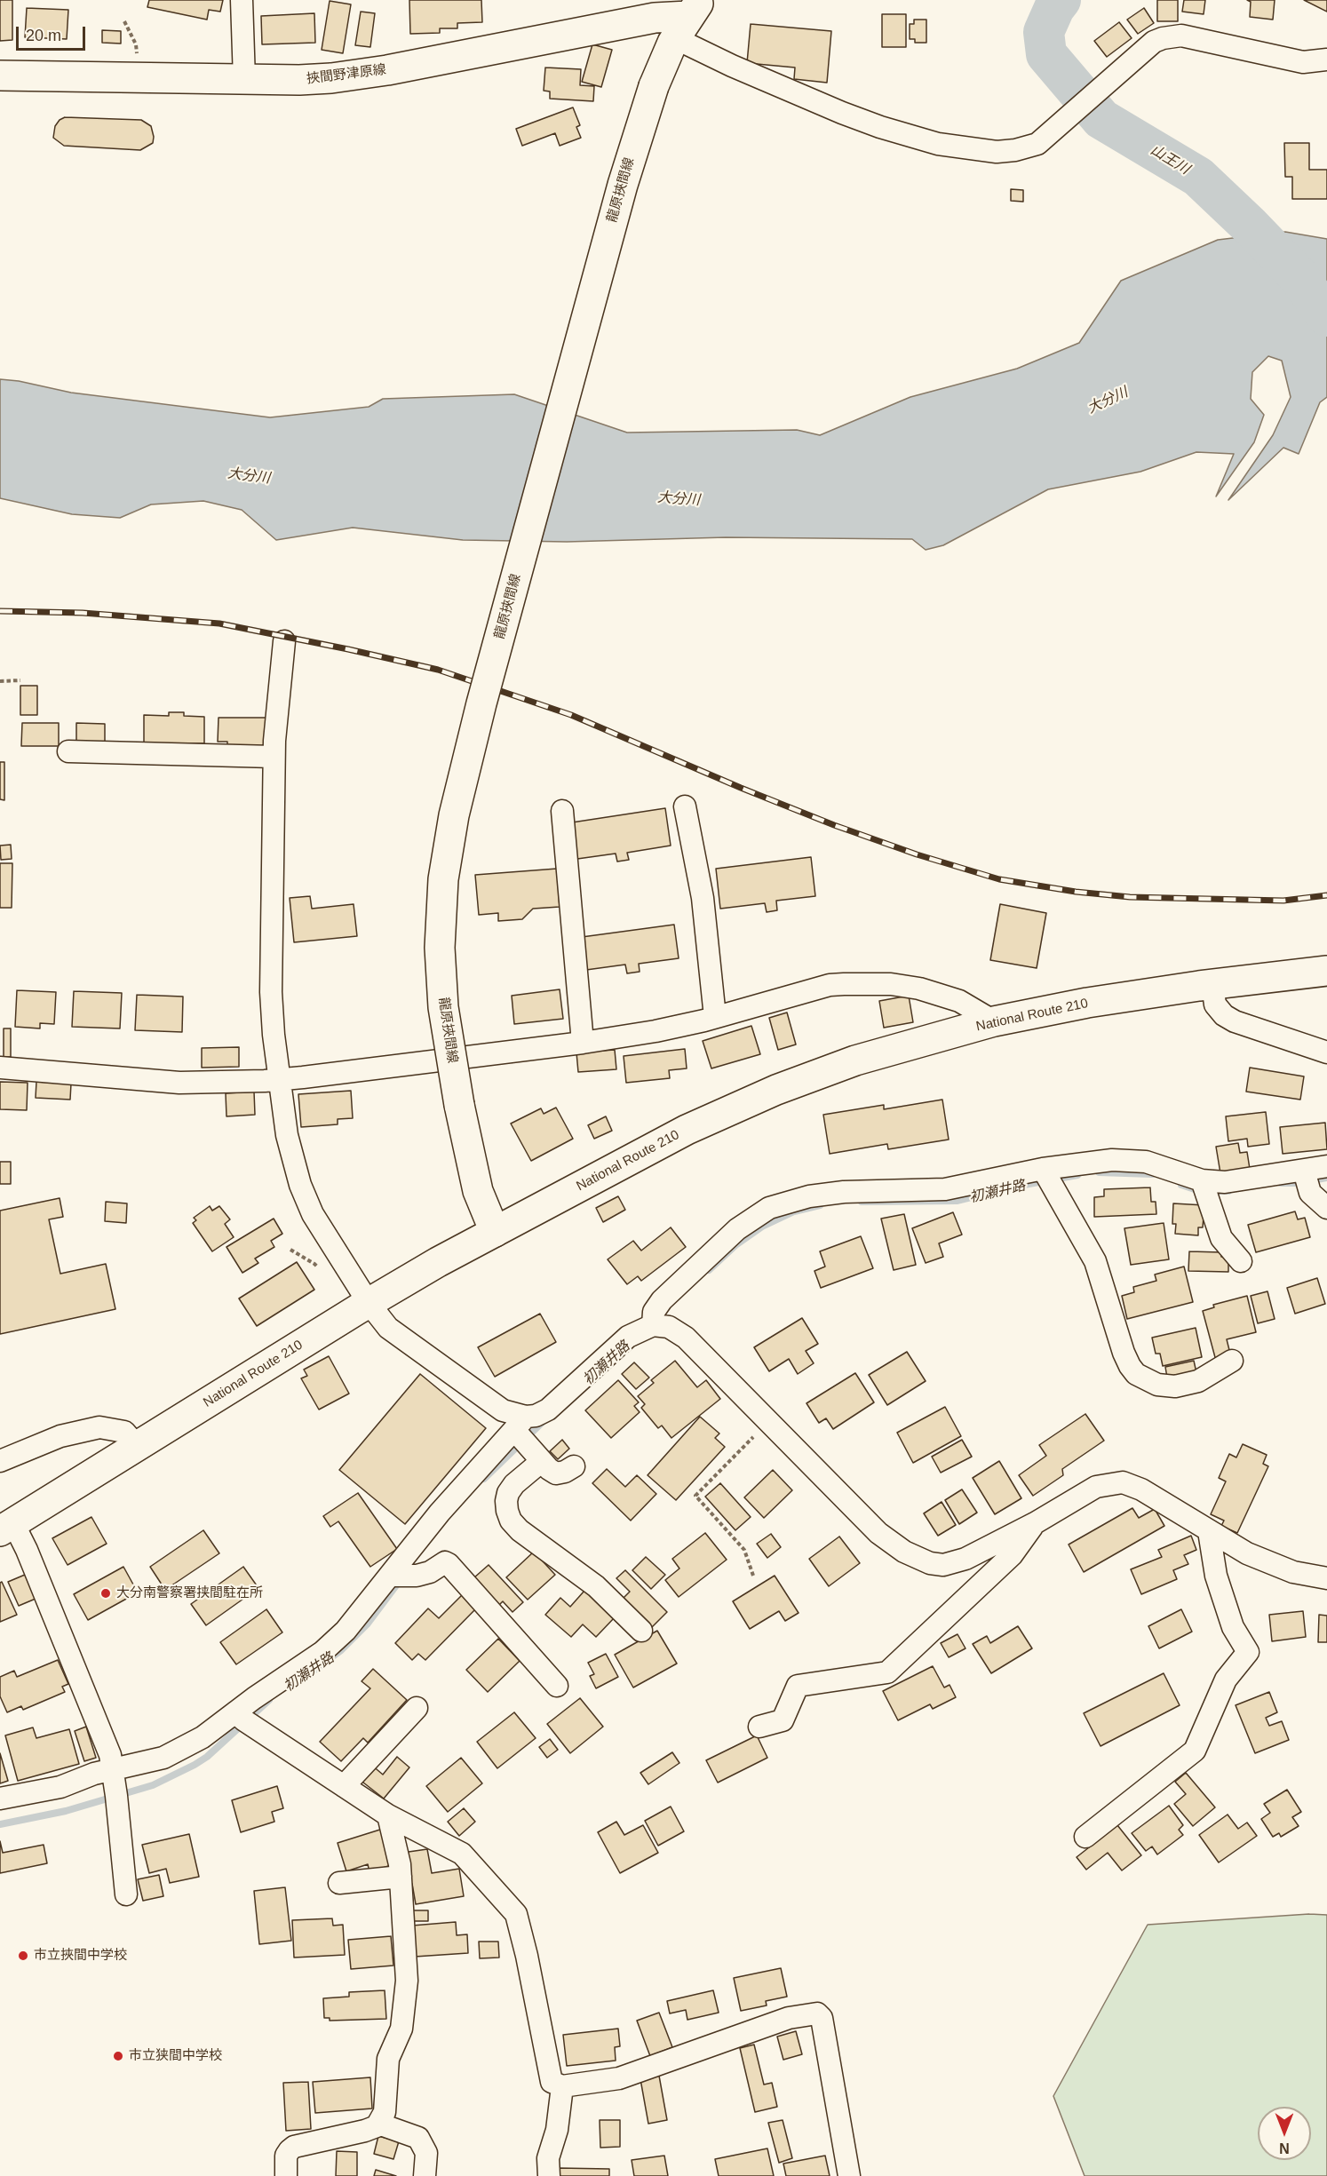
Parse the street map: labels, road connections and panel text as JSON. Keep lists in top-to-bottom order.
{
  "streets": {
    "main road": ["挾間野津原線", "龍原挾間線", "National Route 210"]
  },
  "crossings": [
    ["挾間野津原線", "龍原挾間線"],
    ["龍原挾間線", "National Route 210"]
  ],
  "water": ["山王川", "大分川", "初瀬井路"],
  "places": ["大分南警察署挟間駐在所", "市立挾間中学校", "市立狭間中学校"],
  "scale_bar": "20 m",
  "north": "bottom"
}
